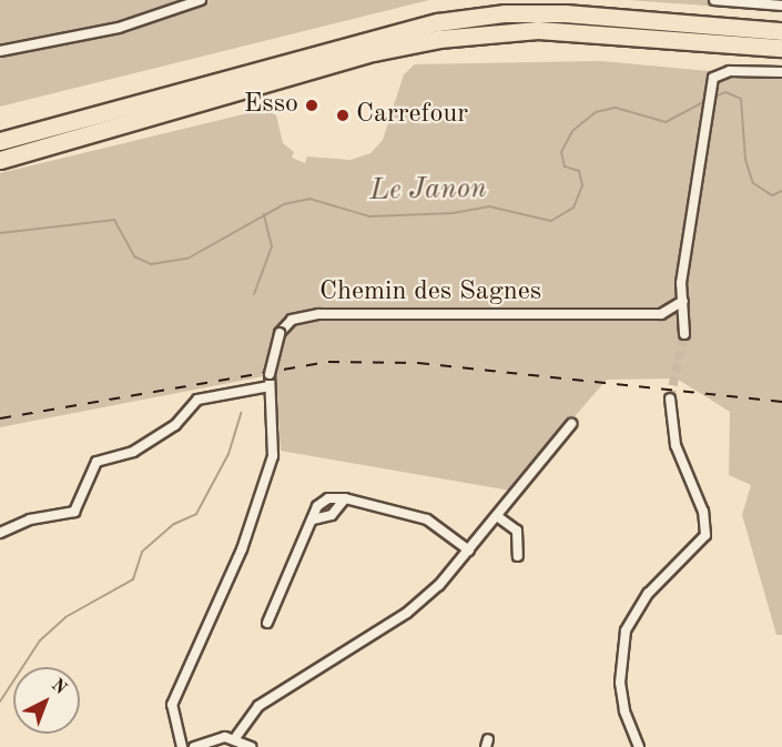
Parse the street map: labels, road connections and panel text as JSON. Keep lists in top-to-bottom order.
{
  "streets": {
    "street": ["Chemin des Sagnes"]
  },
  "water": ["Le Janon"],
  "places": ["Esso", "Carrefour"],
  "north": "top right"
}
